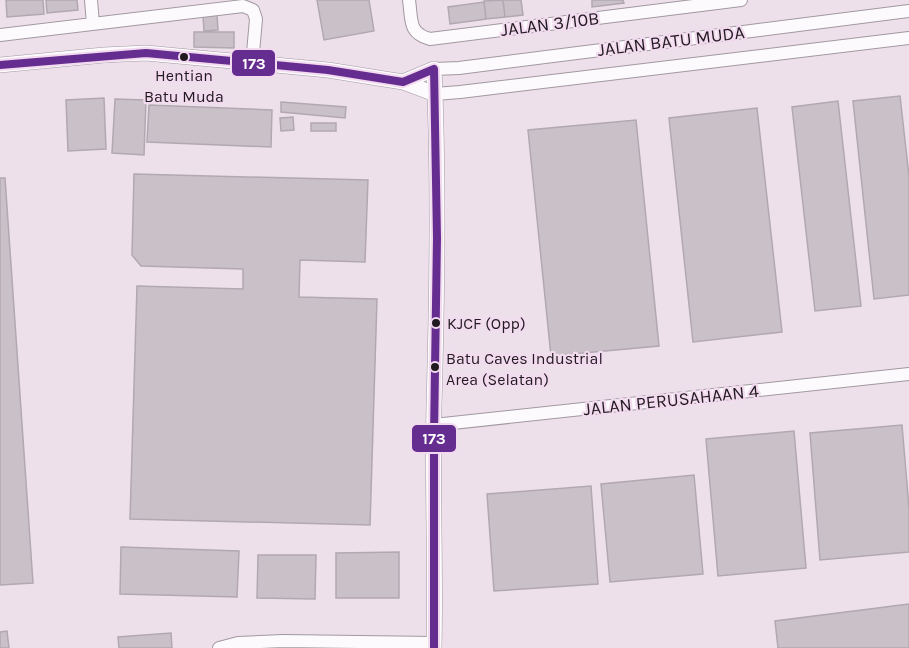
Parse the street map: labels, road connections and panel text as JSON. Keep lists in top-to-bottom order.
{
  "streets": {
    "street": ["JALAN 3/10B", "JALAN BATU MUDA", "JALAN PERUSAHAAN 4"]
  },
  "places": ["Hentian Batu Muda", "KJCF (Opp)", "Batu Caves Industrial Area (Selatan)"],
  "lines": ["transit line 173"]
}
